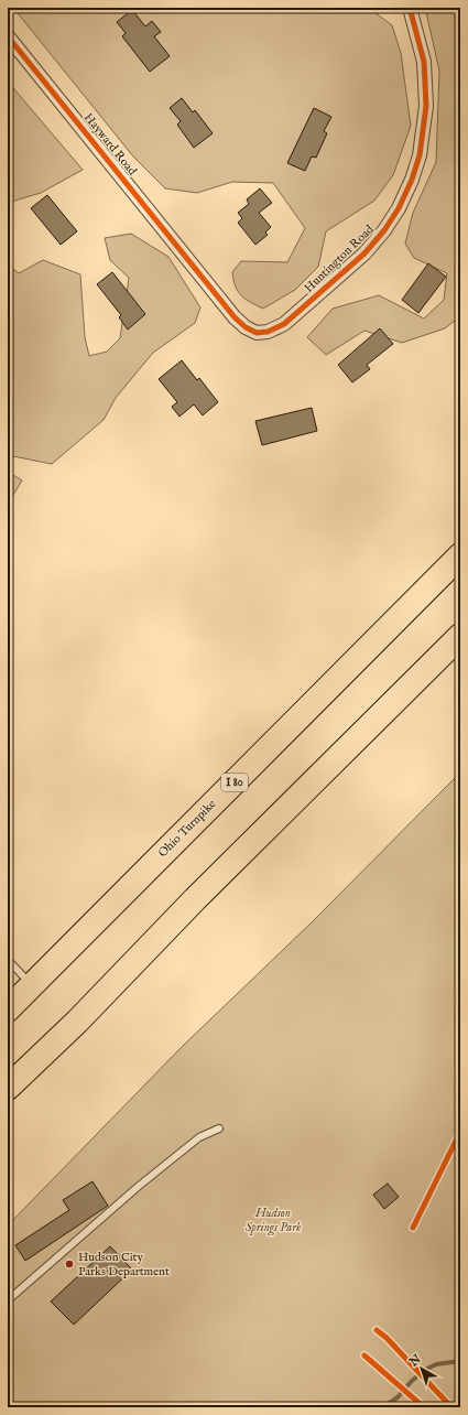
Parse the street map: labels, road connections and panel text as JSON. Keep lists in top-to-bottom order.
{
  "streets": {
    "highway": ["I 80", "Ohio Turnpike"],
    "street": ["Hayward Road", "Huntington Road"]
  },
  "crossings": [
    ["Hayward Road", "Huntington Road"]
  ],
  "parks": ["Hudson Springs Park"],
  "places": ["Hudson City Parks Department"],
  "north": "top left"
}
